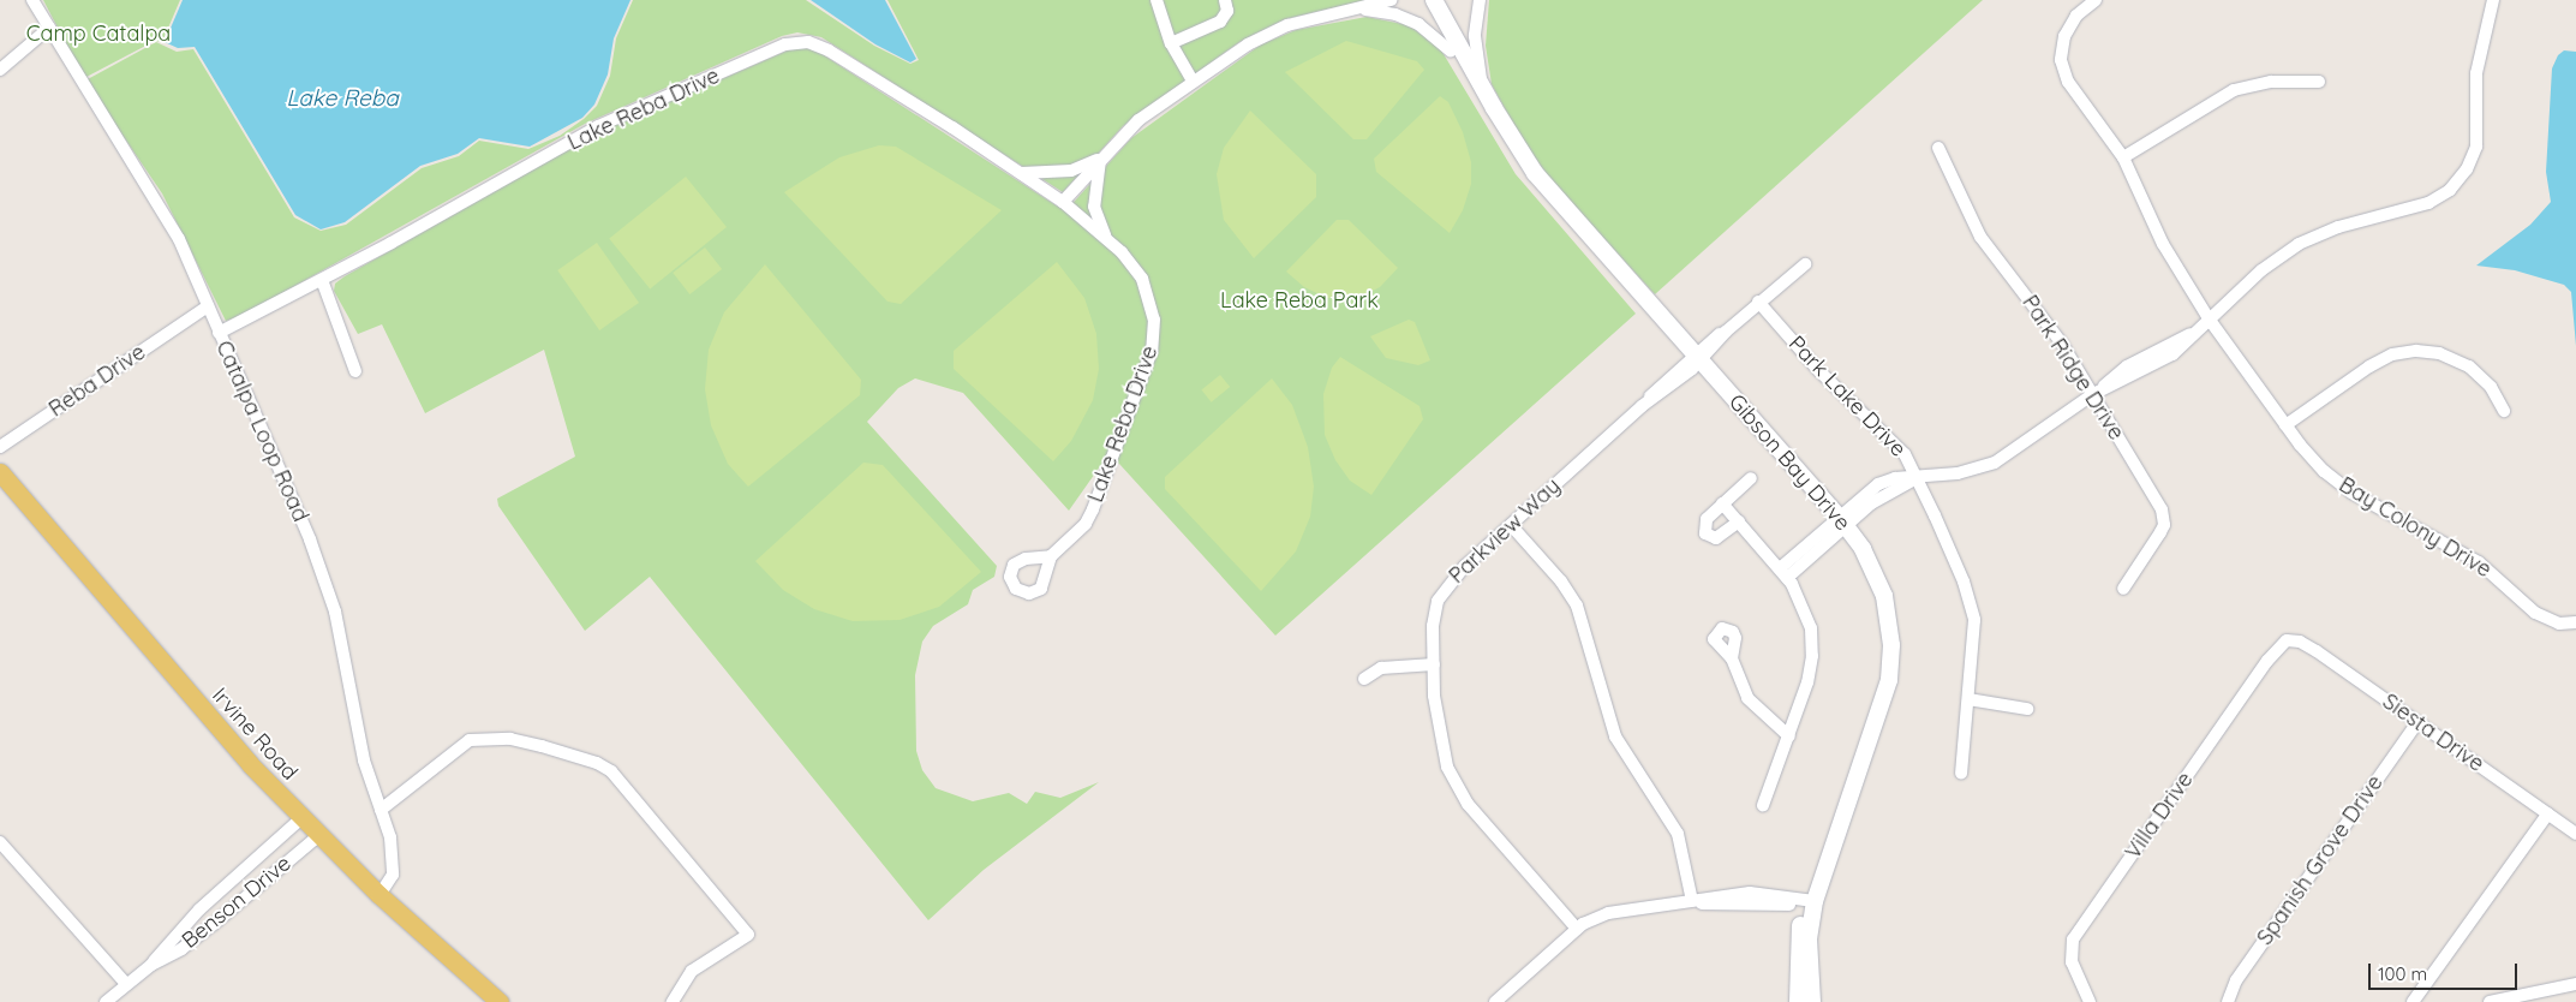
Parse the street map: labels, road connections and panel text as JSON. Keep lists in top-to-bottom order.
{
  "streets": {
    "main road": ["Irvine Road"],
    "street": [
      "Lake Reba Drive",
      "Park Ridge Drive",
      "Reba Drive",
      "Park Lake Drive",
      "Catalpa Loop Road",
      "Gibson Bay Drive",
      "Bay Colony Drive",
      "Parkview Way",
      "Siesta Drive",
      "Villa Drive",
      "Spanish Grove Drive",
      "Benson Drive"
    ]
  },
  "crossings": [
    ["Lake Reba Drive", "Catalpa Loop Road"],
    ["Reba Drive", "Catalpa Loop Road"],
    ["Park Lake Drive", "Parkview Way"],
    ["Catalpa Loop Road", "Irvine Road"],
    ["Gibson Bay Drive", "Parkview Way"],
    ["Siesta Drive", "Villa Drive"],
    ["Siesta Drive", "Spanish Grove Drive"],
    ["Irvine Road", "Benson Drive"]
  ],
  "water": ["Lake Reba"],
  "parks": ["Camp Catalpa", "Lake Reba Park"],
  "scale_bar": "100 m"
}
